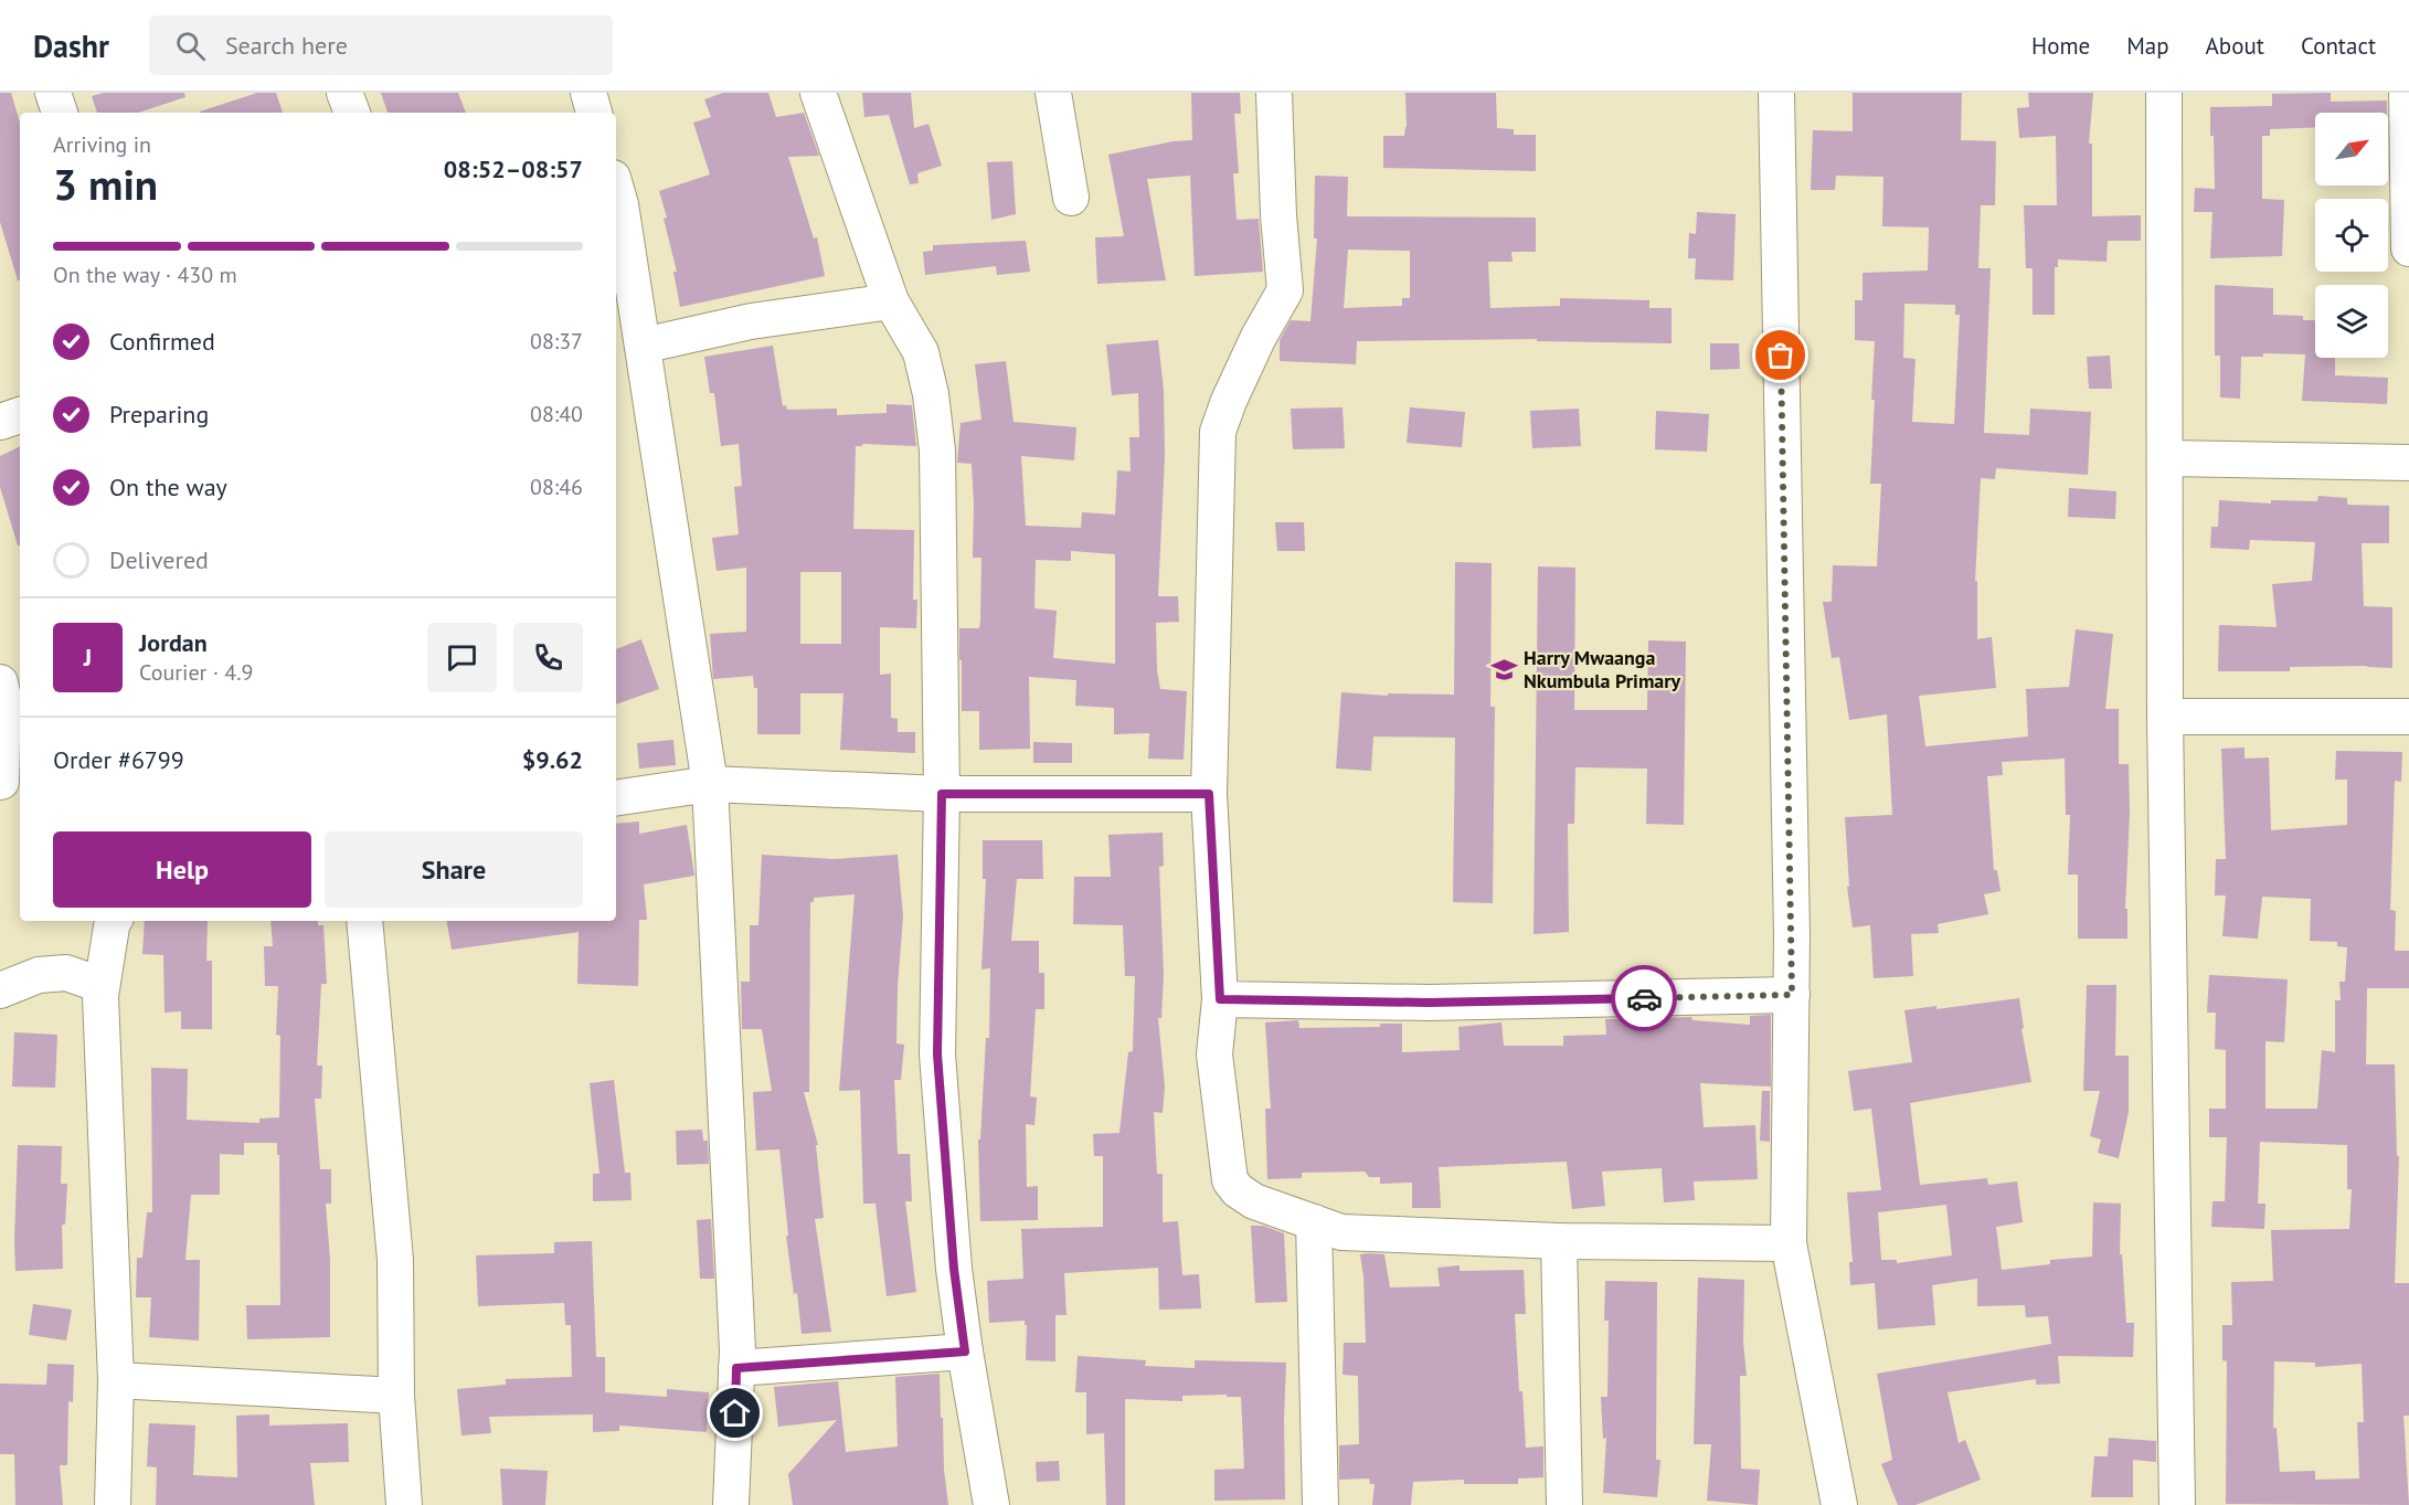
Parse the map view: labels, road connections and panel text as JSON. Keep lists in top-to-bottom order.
{
  "places": {
    "school or university": ["Harry Mwaanga Nkumbula Primary"]
  },
  "north": "top right",
  "page": {
    "header": "Dashr",
    "search": "Search here",
    "nav": [
      "Home",
      "Map",
      "About",
      "Contact"
    ],
    "heading": ["3 min", "Arriving in", "08:52–08:57"],
    "panel": [
      "Jordan",
      "Courier · 4.9",
      "Order #6799",
      "$9.62"
    ],
    "bar": "On the way · 430 m",
    "list": [
      ["Confirmed", "08:37"],
      ["Preparing", "08:40"],
      ["On the way", "08:46"],
      "Delivered"
    ],
    "round": "J",
    "buttons": ["Help", "Share"]
  }
}
